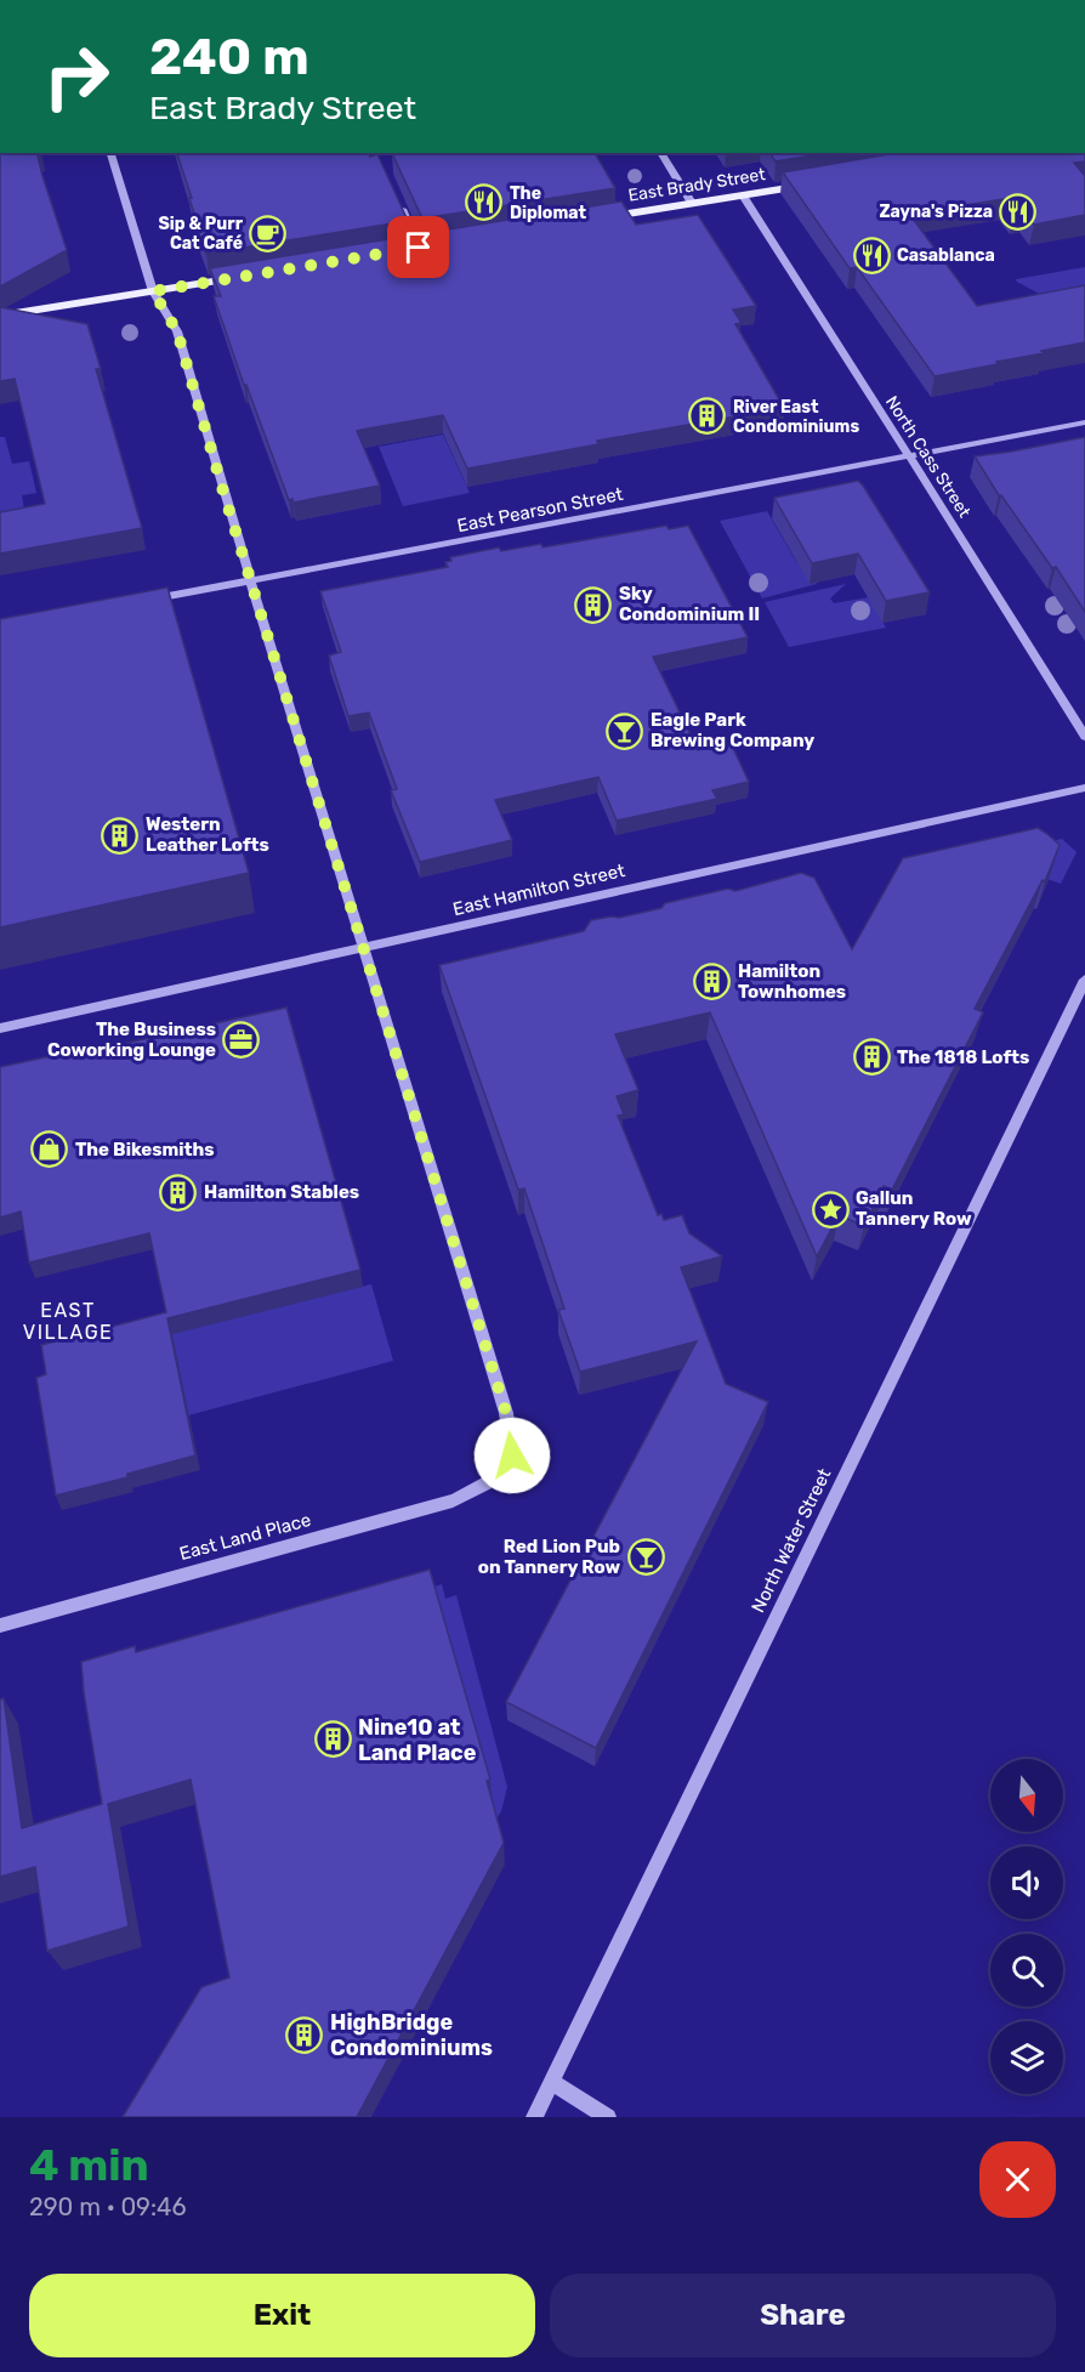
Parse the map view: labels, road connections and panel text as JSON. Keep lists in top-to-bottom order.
{
  "streets": {
    "main road": ["East Brady Street"],
    "street": [
      "North Cass Street",
      "East Pearson Street",
      "East Hamilton Street",
      "East Land Place",
      "North Water Street"
    ]
  },
  "crossings": [
    ["East Brady Street", "North Cass Street"],
    ["North Cass Street", "East Pearson Street"],
    ["East Hamilton Street", "East Land Place"]
  ],
  "districts": ["EAST VILLAGE"],
  "places": {
    "restaurant": ["The Diplomat", "Zayna's Pizza", "Casablanca"],
    "cafe": ["Sip & Purr Cat Café"],
    "building": [
      "River East Condominiums",
      "Sky Condominium II",
      "Western Leather Lofts",
      "Hamilton Townhomes",
      "The 1818 Lofts",
      "Hamilton Stables",
      "Nine10 at Land Place",
      "HighBridge Condominiums"
    ],
    "bar": ["Eagle Park Brewing Company", "Red Lion Pub on Tannery Row"],
    "office": ["The Business Coworking Lounge"],
    "shop": ["The Bikesmiths"],
    "place": ["Gallun Tannery Row"]
  },
  "north": "bottom",
  "page": {
    "turn": ["240 m", "East Brady Street"],
    "heading": ["4 min", "290 m · 09:46"],
    "buttons": ["Exit", "Share"]
  }
}
